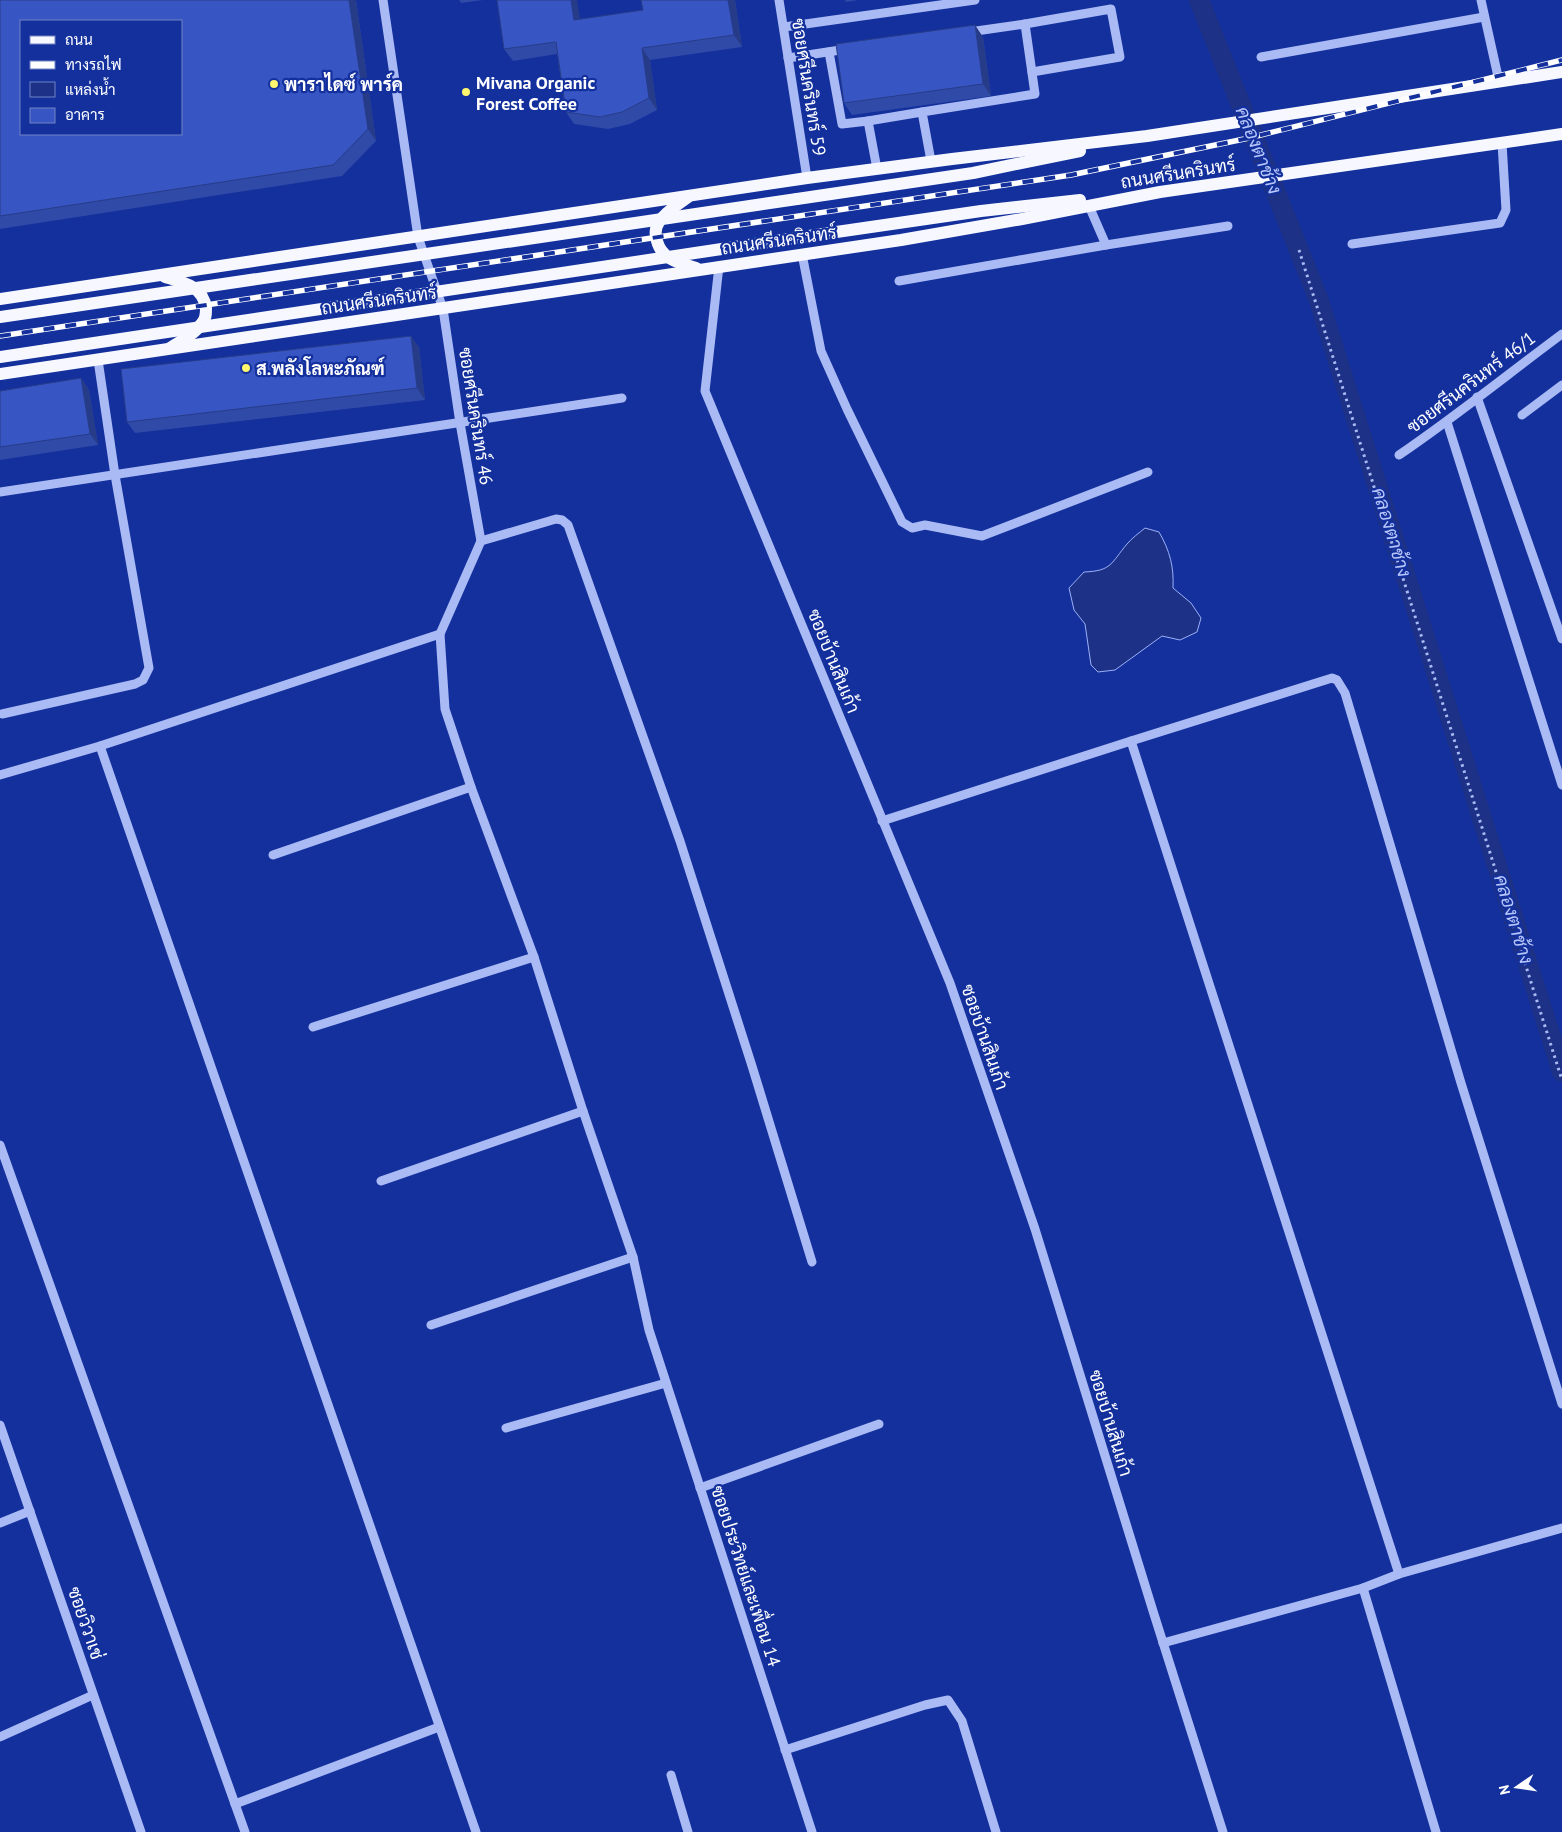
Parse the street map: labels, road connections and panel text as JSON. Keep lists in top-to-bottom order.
{
  "streets": {
    "main road": ["ถนนศรีนครินทร์"],
    "street": [
      "ซอยศรีนครินทร์ 59",
      "ซอยศรีนครินทร์ 46/1",
      "ซอยศรีนครินทร์ 46",
      "ซอยบ้านสินเก้า",
      "ซอยประวิทย์และเพื่อน 14",
      "ซอยวิวาเช่"
    ]
  },
  "crossings": [
    ["ถนนศรีนครินทร์", "ซอยศรีนครินทร์ 46"],
    ["ถนนศรีนครินทร์", "ซอยบ้านสินเก้า"]
  ],
  "water": ["คลองตาช้าง"],
  "places": ["พาราไดซ์ พาร์ค", "Mivana Organic Forest Coffee", "ส.พลังโลหะภัณฑ์"],
  "legend": [
    "ถนน",
    "ทางรถไฟ",
    "แหล่งน้ำ",
    "อาคาร"
  ],
  "north": "left"
}
